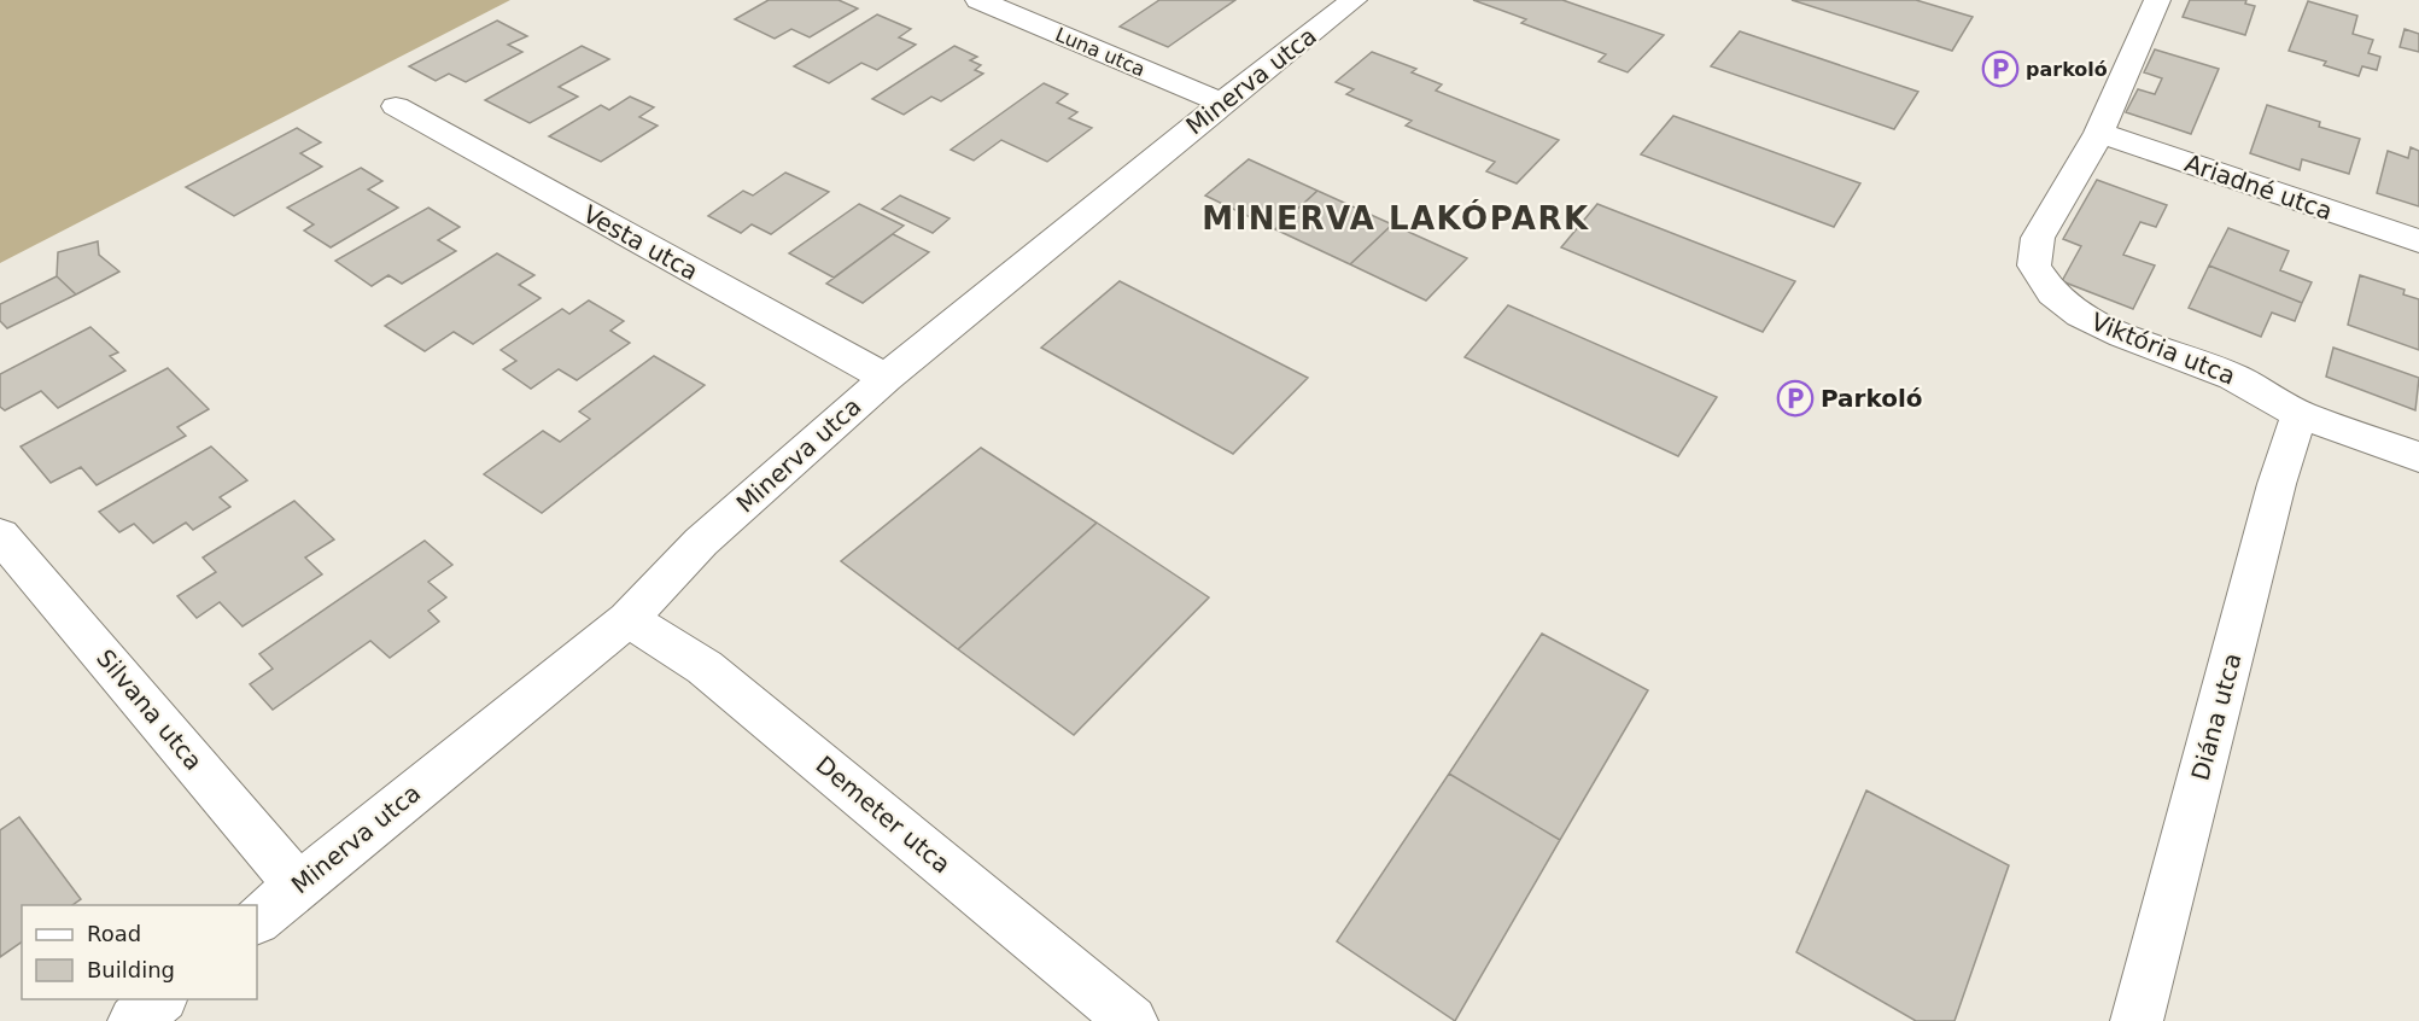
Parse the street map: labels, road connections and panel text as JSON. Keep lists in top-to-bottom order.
{
  "streets": {
    "street": [
      "Luna utca",
      "Minerva utca",
      "Ariadné utca",
      "Vesta utca",
      "Viktória utca",
      "Silvana utca",
      "Diána utca",
      "Demeter utca"
    ]
  },
  "crossings": [
    ["Luna utca", "Minerva utca"],
    ["Minerva utca", "Vesta utca"],
    ["Minerva utca", "Silvana utca"],
    ["Minerva utca", "Demeter utca"],
    ["Ariadné utca", "Viktória utca"],
    ["Viktória utca", "Diána utca"]
  ],
  "districts": ["MINERVA LAKÓPARK"],
  "places": {
    "parking": ["parkoló", "Parkoló"]
  },
  "legend": ["Road", "Building"]
}
